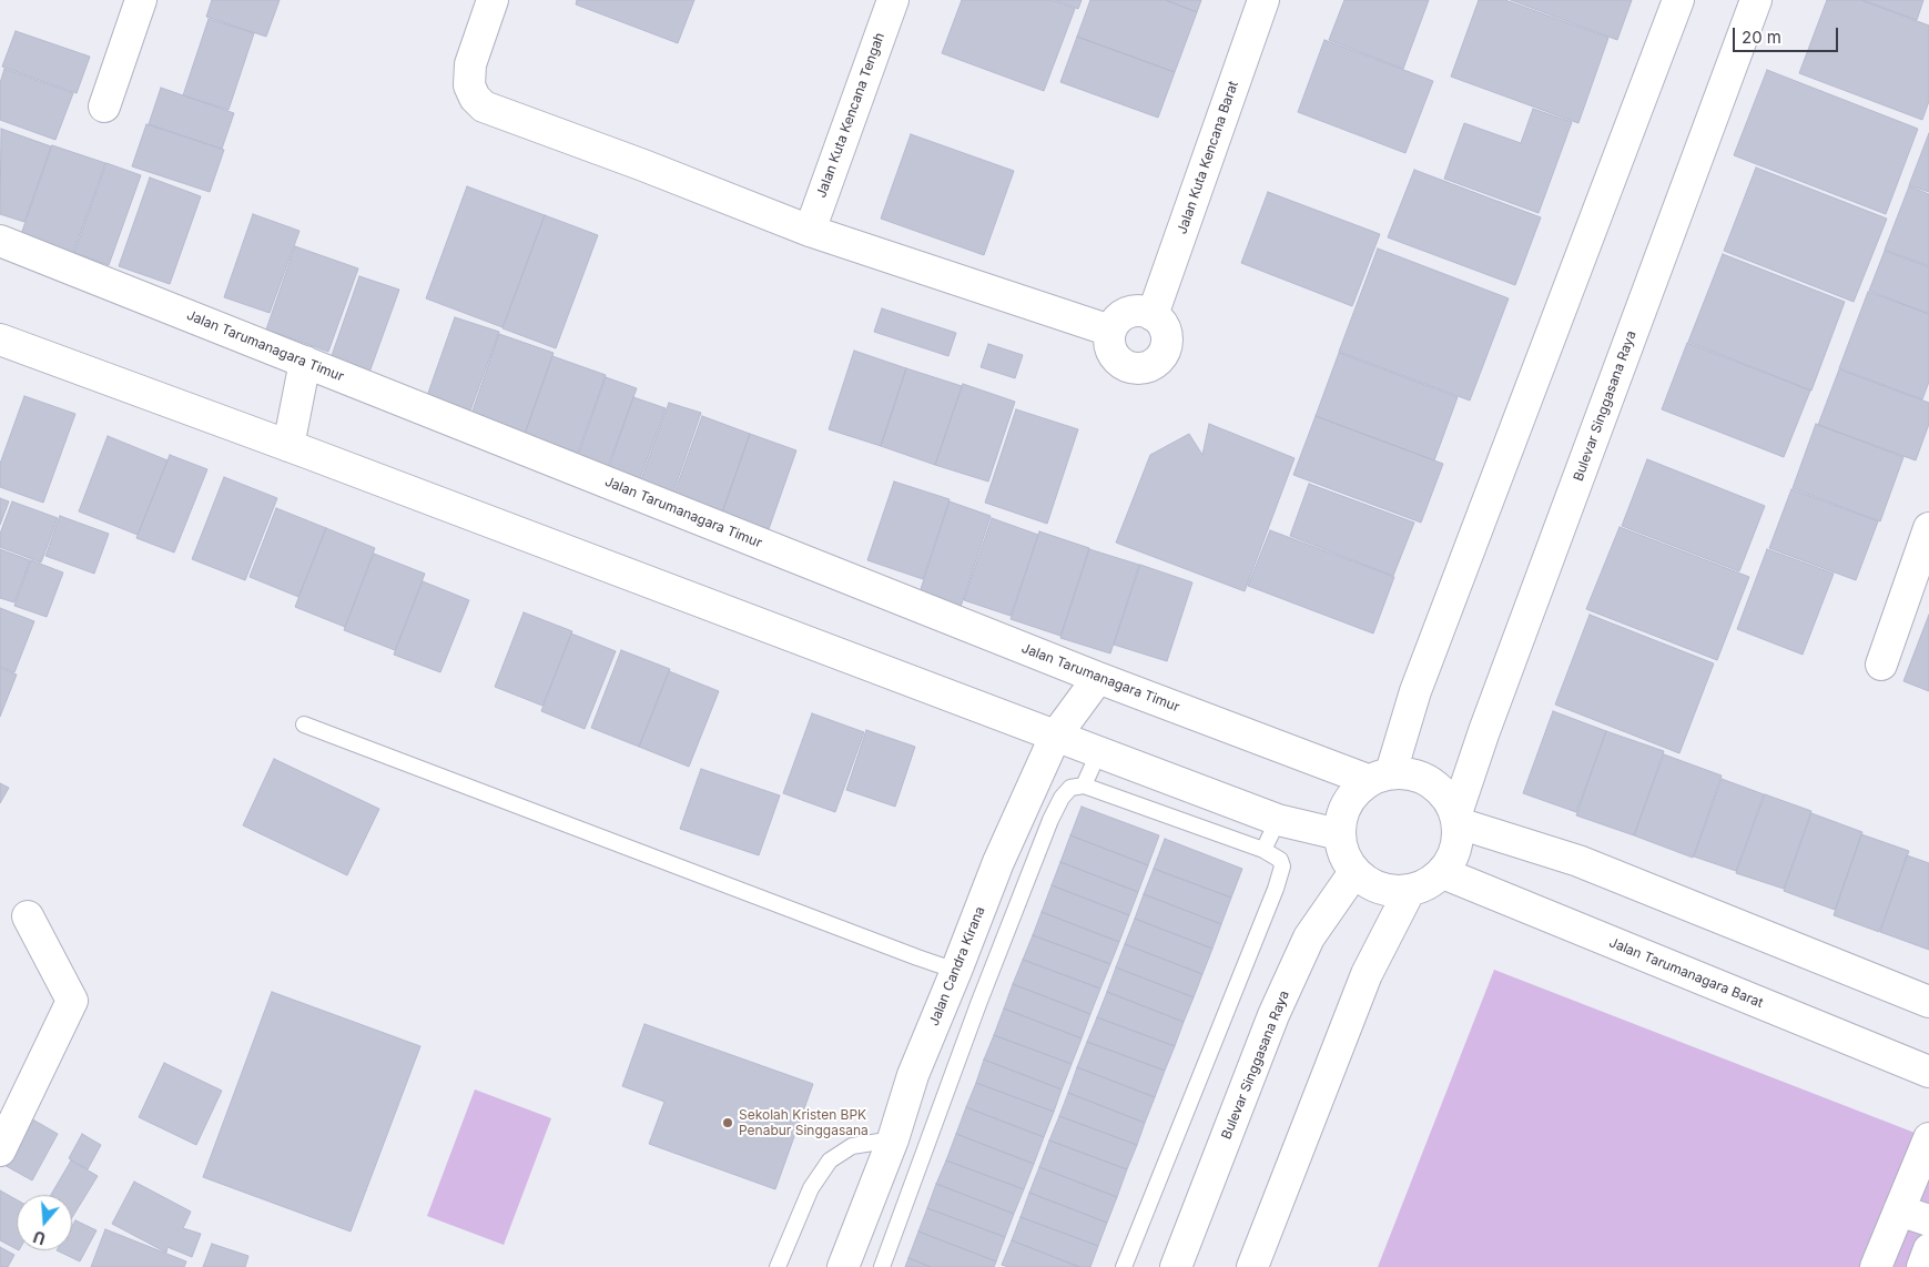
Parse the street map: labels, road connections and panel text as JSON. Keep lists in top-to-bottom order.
{
  "streets": {
    "street": [
      "Jalan Kuta Kencana Tengah",
      "Jalan Kuta Kencana Barat",
      "Jalan Tarumanagara Timur",
      "Bulevar Singgasana Raya",
      "Jalan Candra Kirana",
      "Jalan Tarumanagara Barat"
    ]
  },
  "crossings": [
    ["Jalan Tarumanagara Timur", "Bulevar Singgasana Raya"],
    ["Jalan Tarumanagara Timur", "Jalan Candra Kirana"],
    ["Jalan Tarumanagara Timur", "Jalan Tarumanagara Barat"],
    ["Bulevar Singgasana Raya", "Jalan Tarumanagara Barat"]
  ],
  "places": ["Sekolah Kristen BPK Penabur Singgasana"],
  "scale_bar": "20 m",
  "north": "bottom"
}
